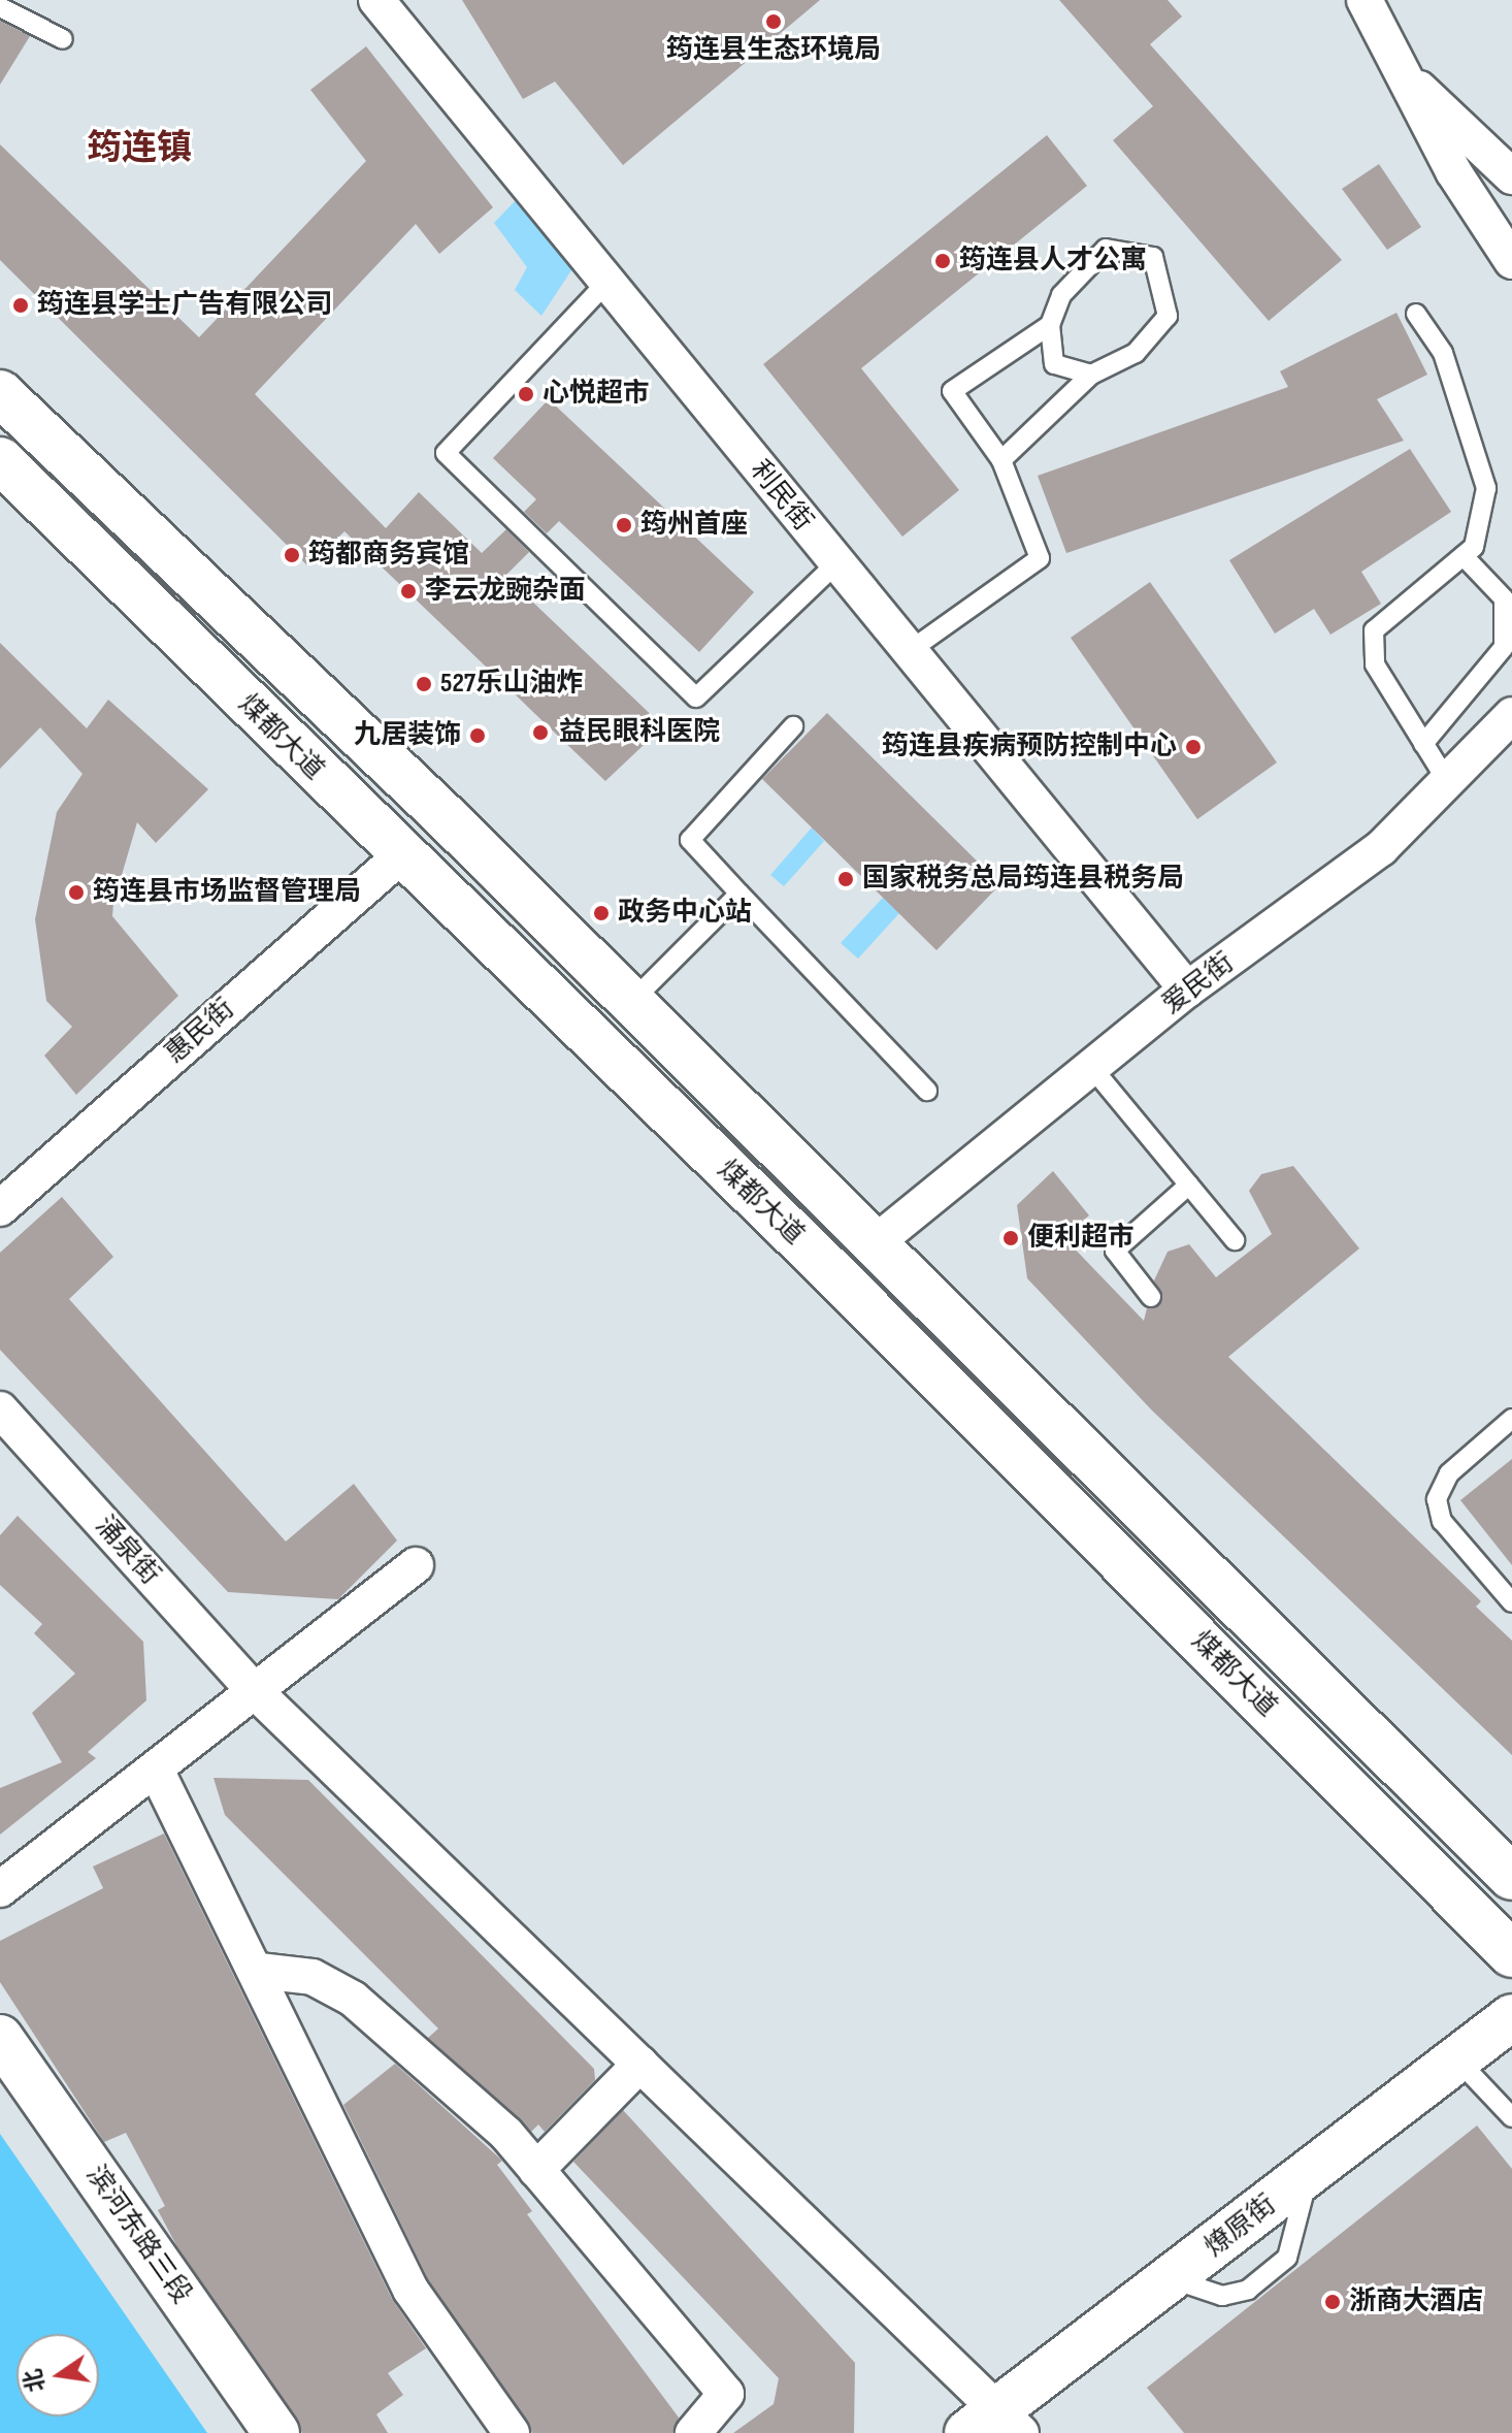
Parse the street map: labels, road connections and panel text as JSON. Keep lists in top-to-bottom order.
{
  "streets": {
    "main road": ["煤都大道", "燎原街", "滨河东路三段"],
    "street": [
      "利民街",
      "爱民街",
      "惠民街",
      "涌泉街"
    ]
  },
  "crossings": [
    ["利民街", "爱民街"],
    ["煤都大道", "爱民街"],
    ["煤都大道", "惠民街"],
    ["涌泉街", "燎原街"]
  ],
  "districts": ["筠连镇"],
  "places": [
    "筠连县生态环境局",
    "筠连县人才公寓",
    "筠连县学士广告有限公司",
    "心悦超市",
    "筠州首座",
    "筠都商务宾馆",
    "李云龙豌杂面",
    "527乐山油炸",
    "益民眼科医院",
    "九居装饰",
    "筠连县疾病预防控制中心",
    "国家税务总局筠连县税务局",
    "筠连县市场监督管理局",
    "政务中心站",
    "便利超市",
    "浙商大酒店"
  ],
  "north": "left"
}
